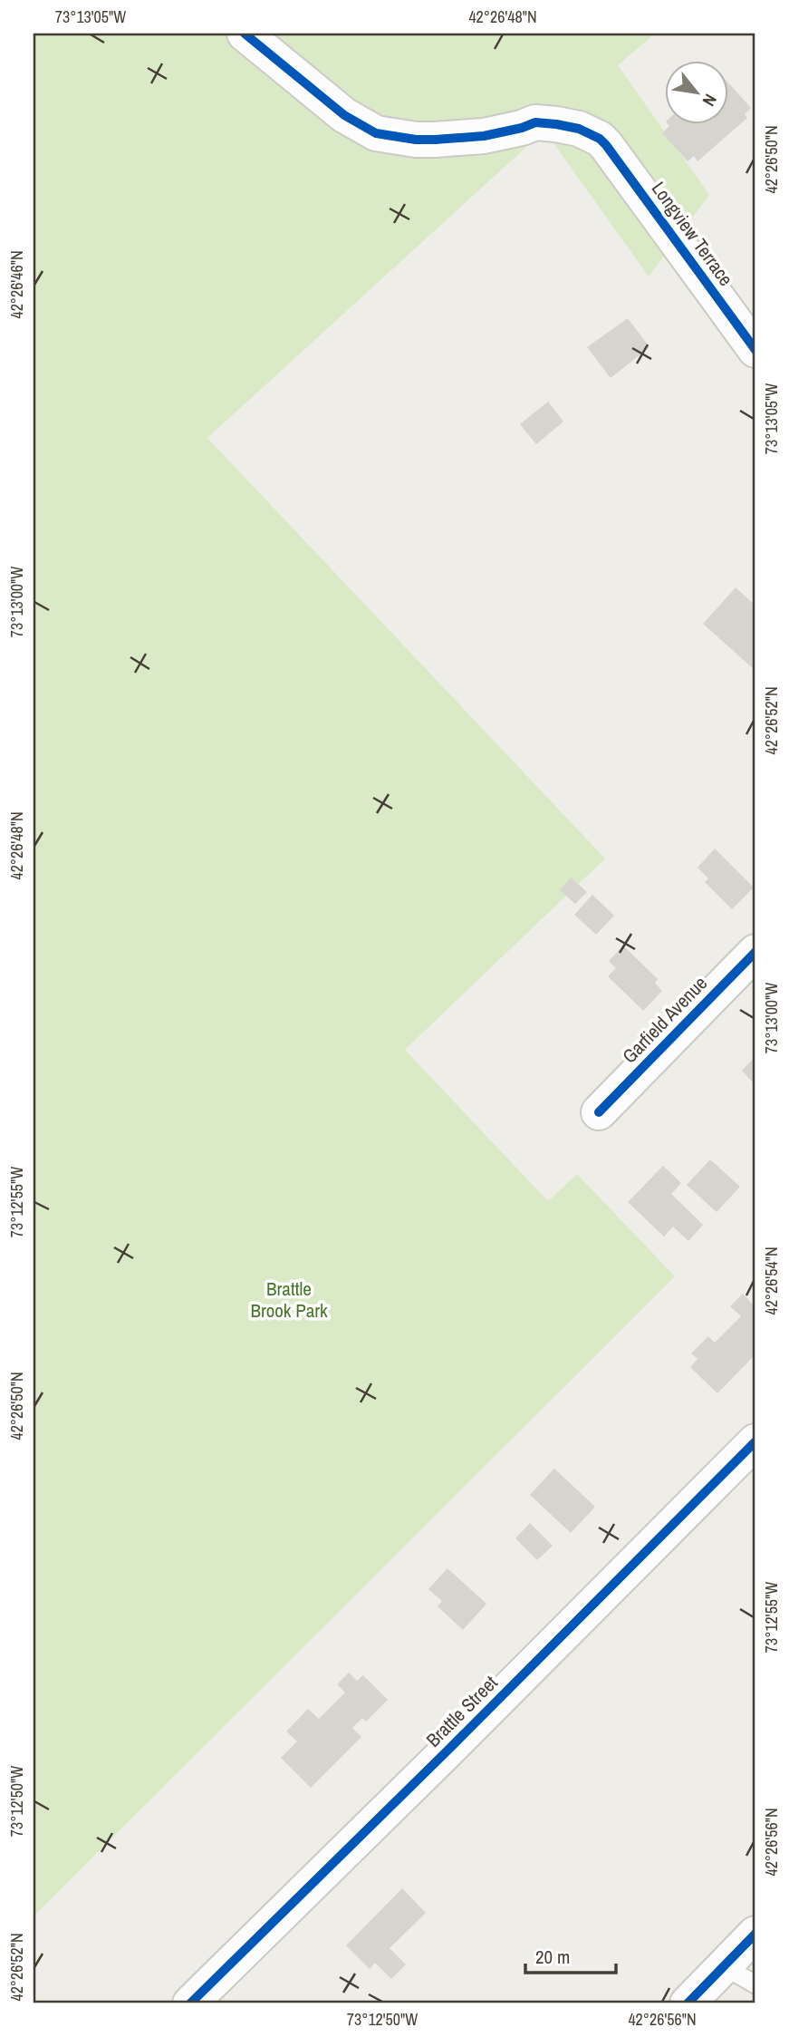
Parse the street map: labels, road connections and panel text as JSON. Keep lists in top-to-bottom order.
{
  "streets": {
    "street": ["Longview Terrace", "Garfield Avenue", "Brattle Street"]
  },
  "parks": ["Brattle Brook Park"],
  "scale_bar": "20 m",
  "north": "bottom right",
  "coordinates": [
    "73°13'05\"W",
    "42°26'48\"N",
    "42°26'50\"N",
    "42°26'46\"N",
    "73°13'00\"W",
    "42°26'52\"N",
    "73°12'55\"W",
    "42°26'54\"N",
    "73°12'50\"W",
    "42°26'56\"N"
  ]
}
